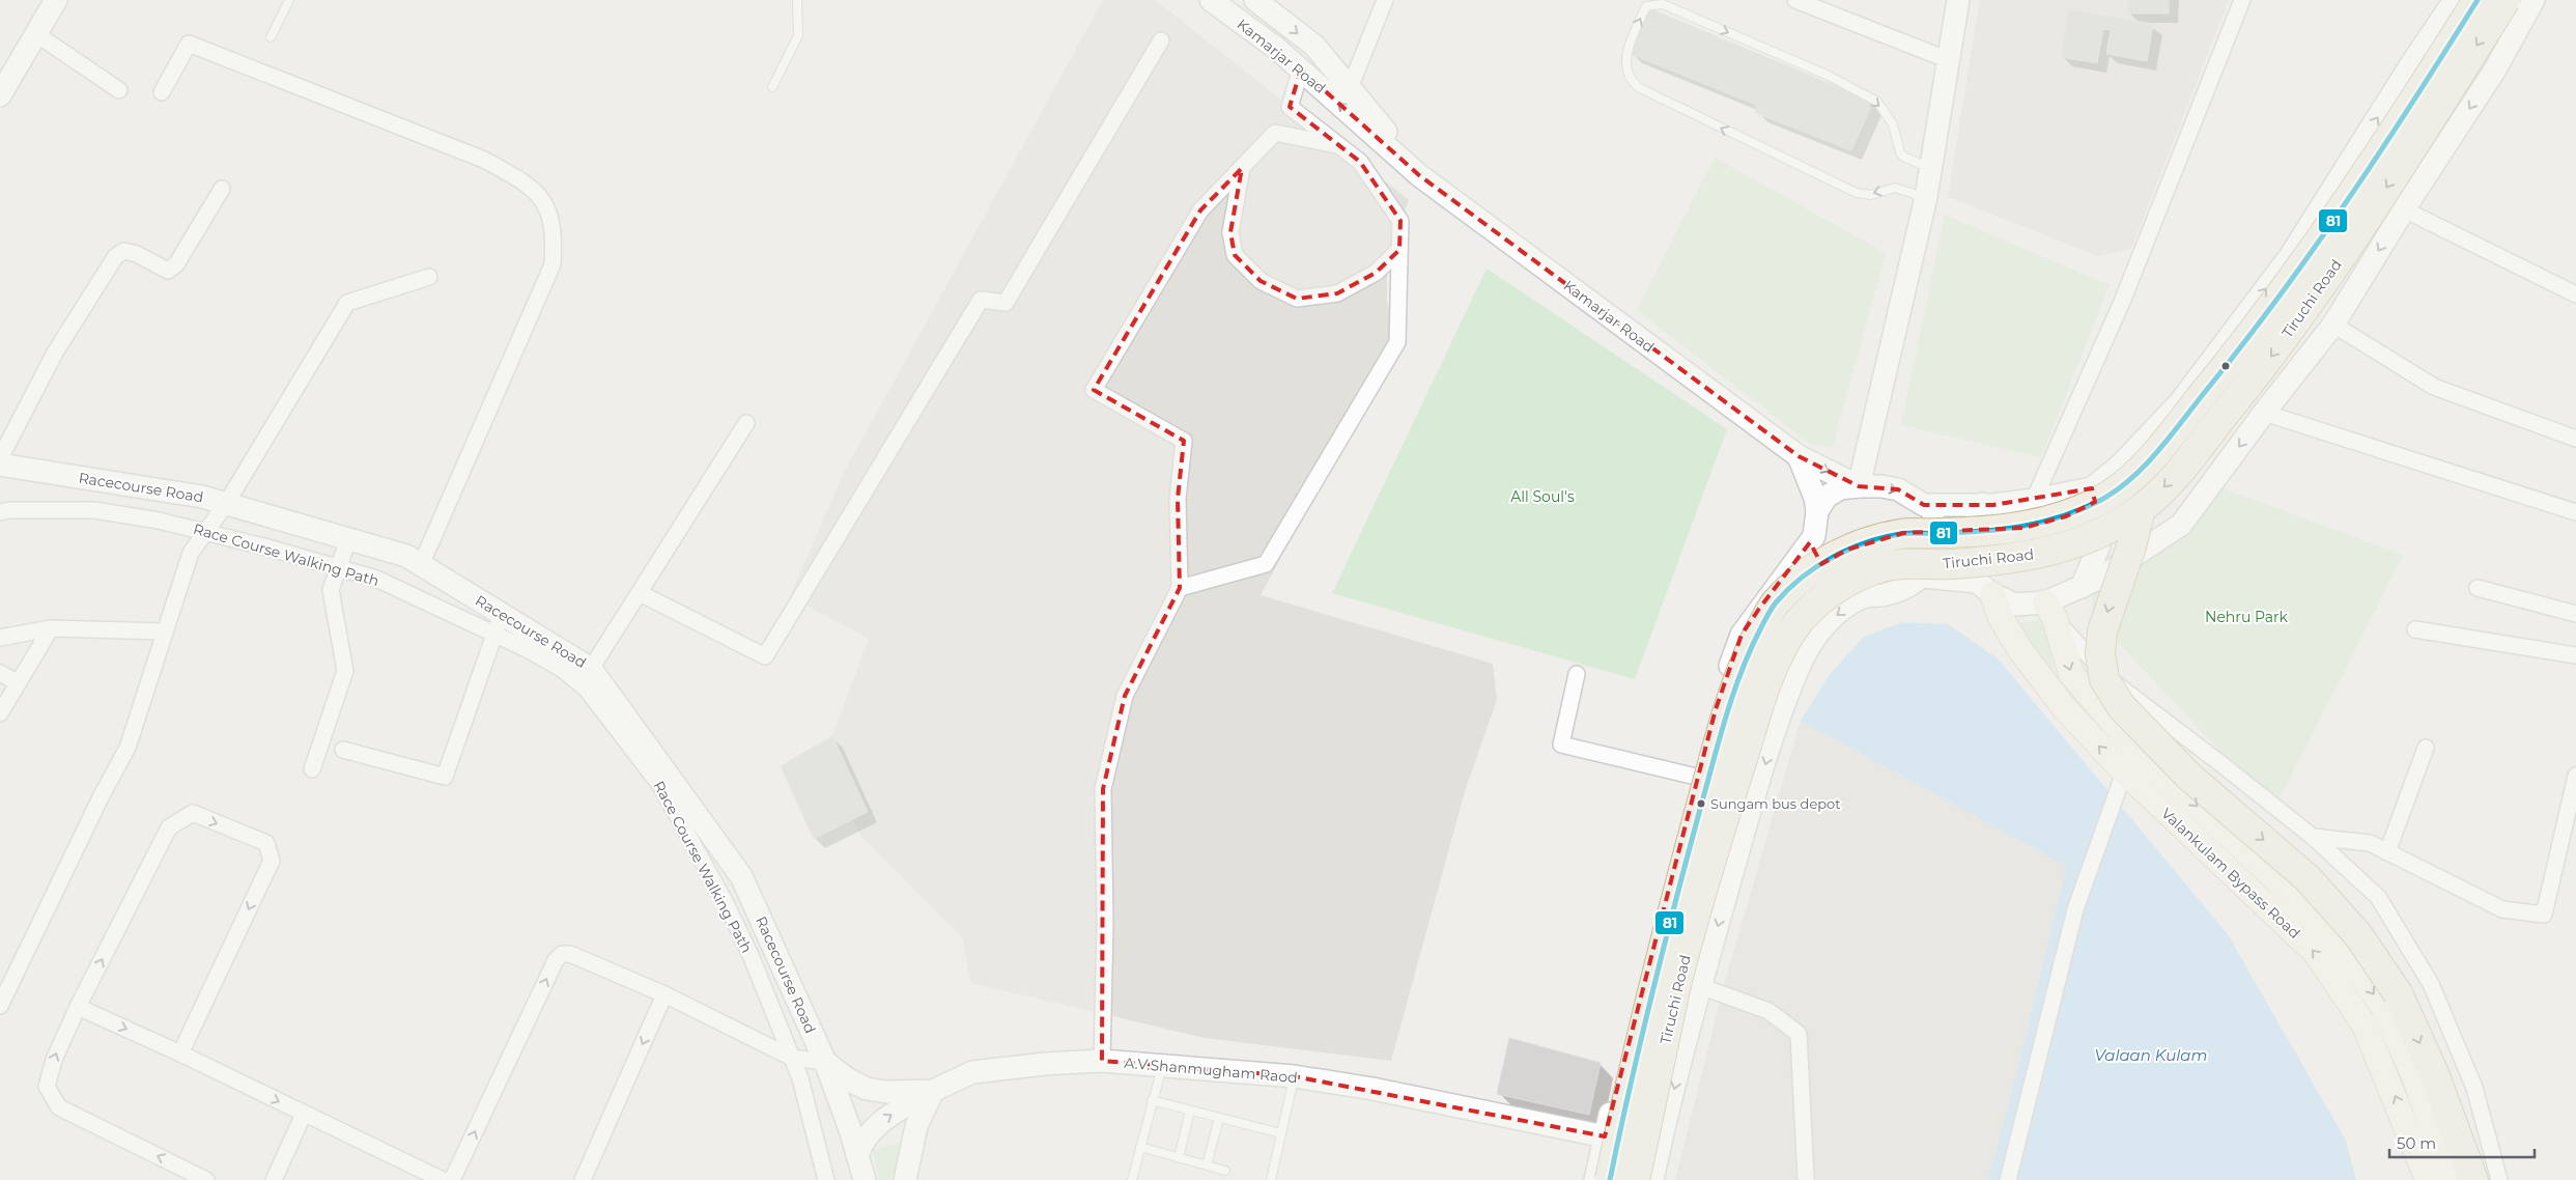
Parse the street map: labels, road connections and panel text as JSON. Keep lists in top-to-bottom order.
{
  "streets": {
    "highway": ["Tiruchi Road"],
    "main road": ["Valankulam Bypass Road"],
    "street": [
      "Kamarjar Road",
      "Racecourse Road",
      "Race Course Walking Path",
      "A.V.Shanmugham Raod"
    ]
  },
  "crossings": [
    ["Kamarjar Road", "Tiruchi Road"],
    ["Racecourse Road", "Race Course Walking Path"],
    ["Racecourse Road", "A.V.Shanmugham Raod"]
  ],
  "water": ["Valaan Kulam"],
  "parks": ["All Soul's", "Nehru Park"],
  "places": ["Sungam bus depot"],
  "lines": ["transit line 81"],
  "scale_bar": "50 m"
}
